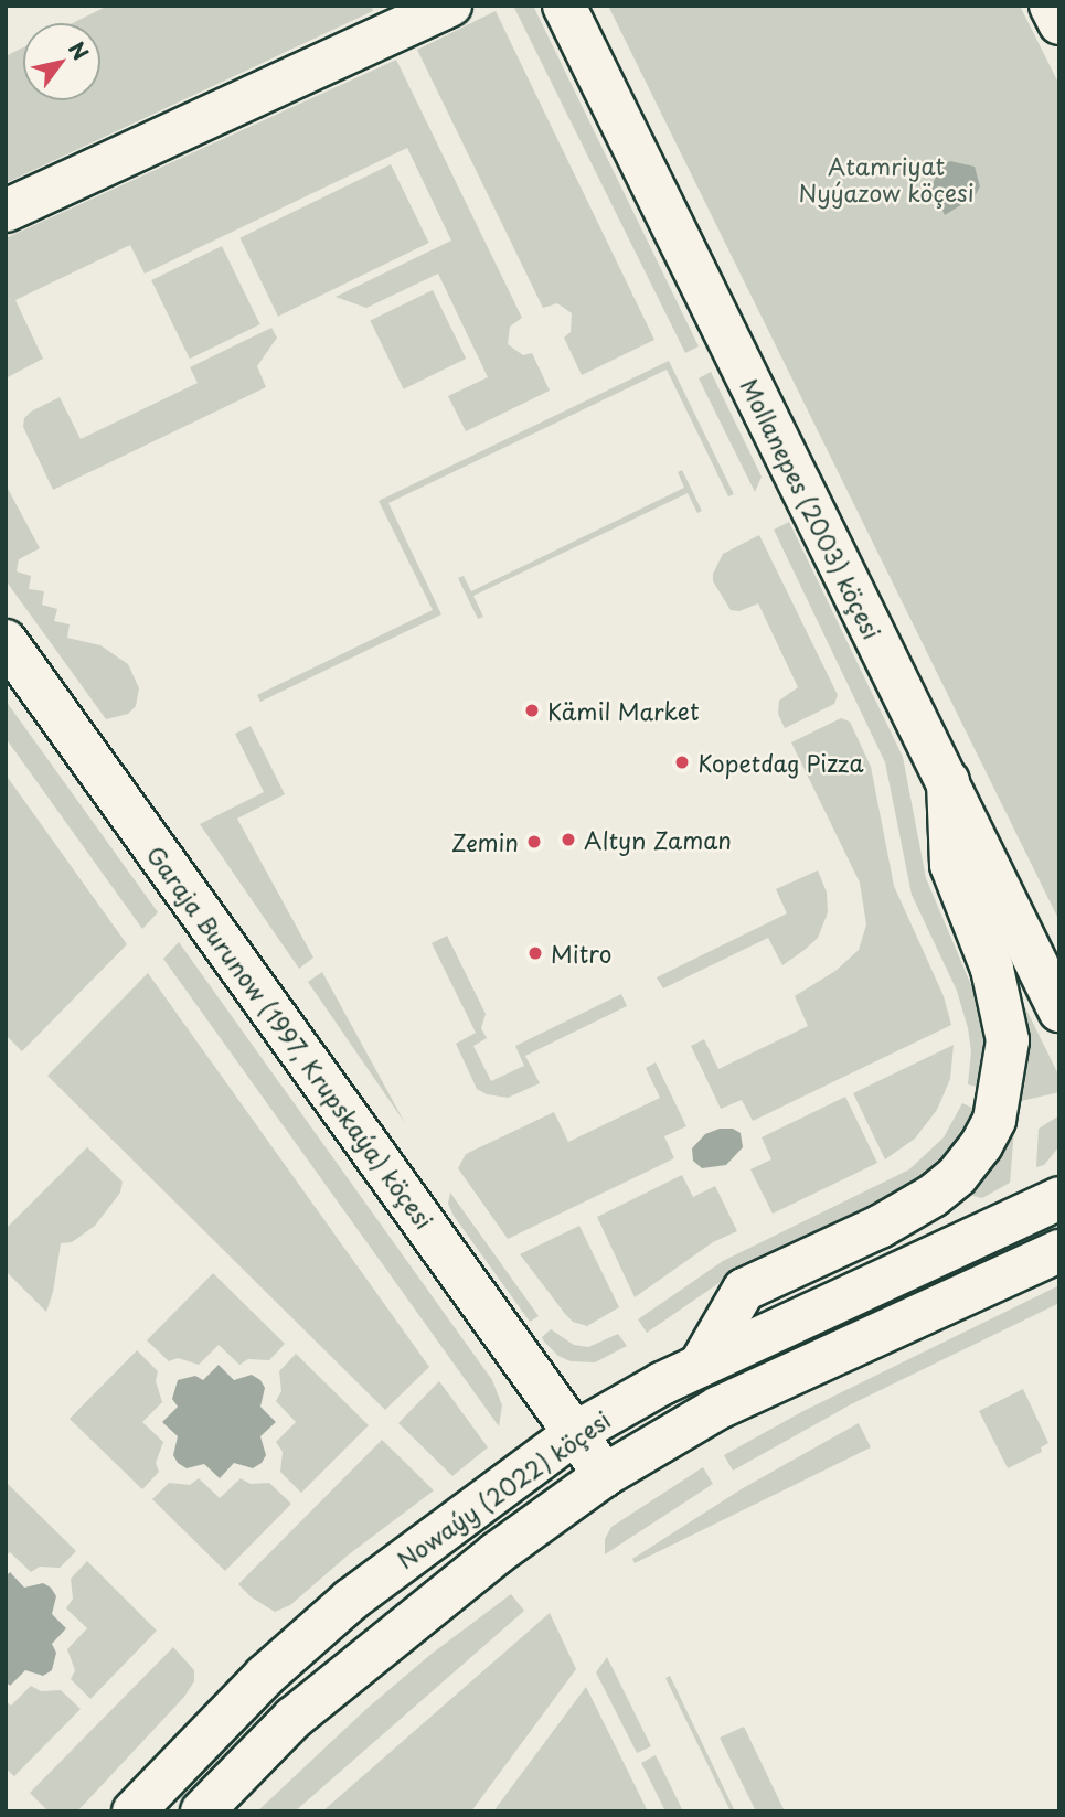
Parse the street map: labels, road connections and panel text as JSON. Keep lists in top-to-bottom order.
{
  "streets": {
    "main road": ["Mollanepes (2003) köçesi", "Garaja Burunow (1997, Krupskaýa) köçesi", "Nowaýy (2022) köçesi"]
  },
  "crossings": [
    ["Garaja Burunow (1997, Krupskaýa) köçesi", "Nowaýy (2022) köçesi"]
  ],
  "parks": ["Atamriyat Nyýazow köçesi"],
  "places": [
    "Kämil Market",
    "Kopetdag Pizza",
    "Altyn Zaman",
    "Zemin",
    "Mitro"
  ],
  "north": "top right"
}
